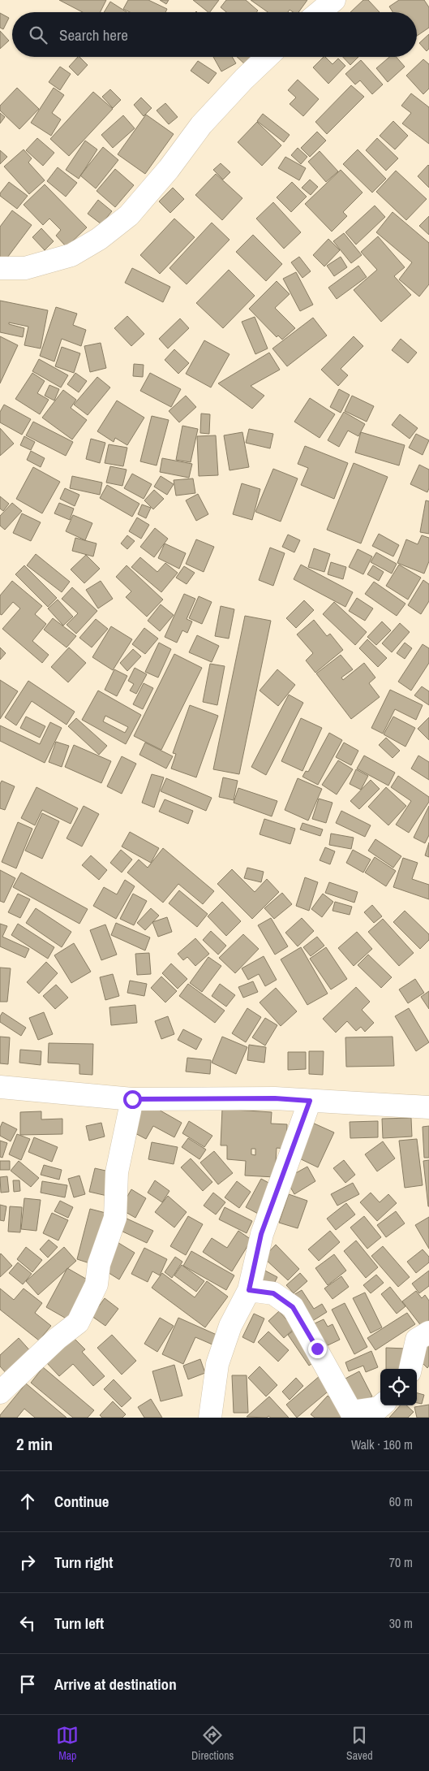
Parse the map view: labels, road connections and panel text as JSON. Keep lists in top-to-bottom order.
{
  "page": {
    "search": "Search here",
    "heading": ["2 min", "Walk · 160 m"],
    "list": [
      ["Continue", "60 m"],
      ["Turn right", "70 m"],
      ["Turn left", "30 m"],
      "Arrive at destination"
    ],
    "nav": ["Map", "Directions", "Saved"]
  }
}
